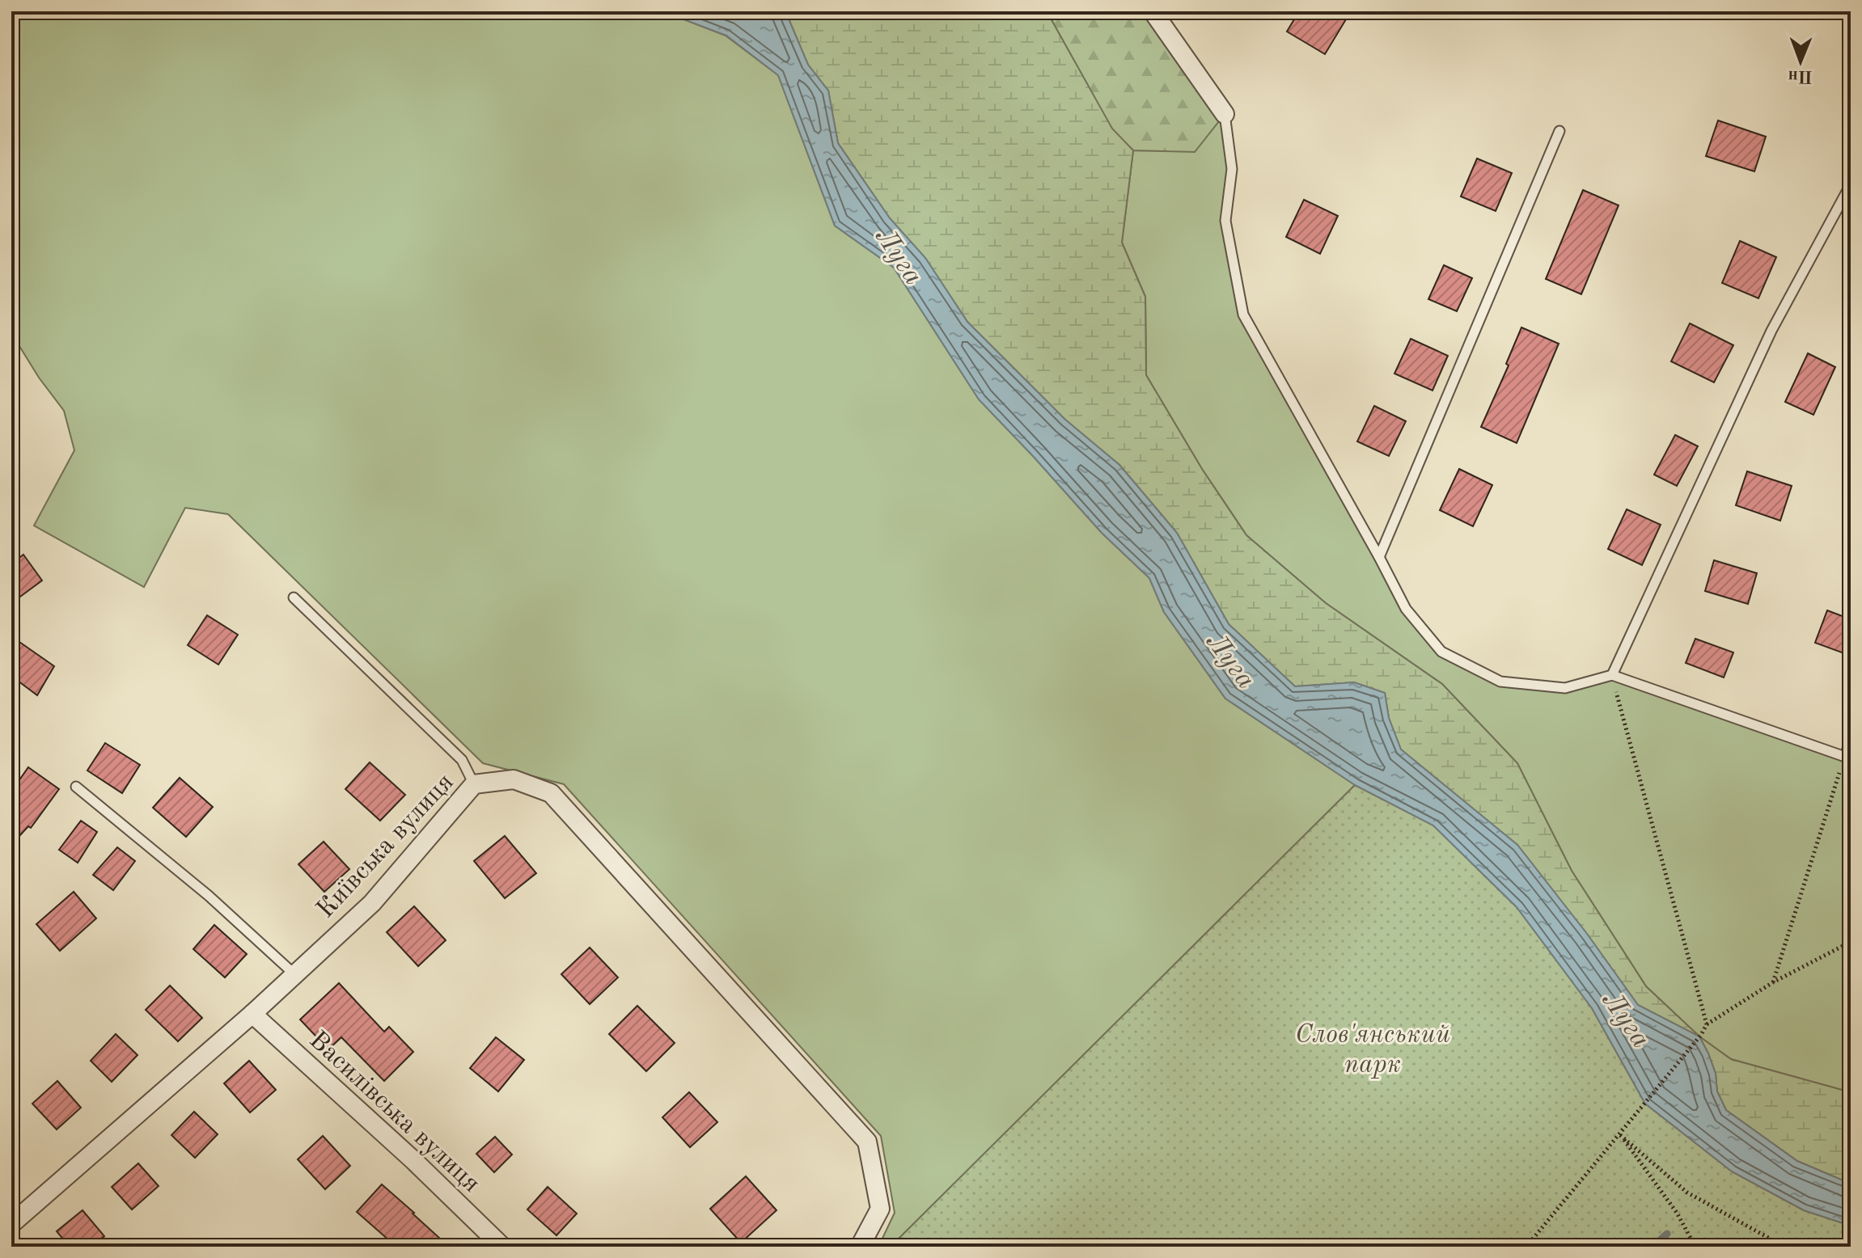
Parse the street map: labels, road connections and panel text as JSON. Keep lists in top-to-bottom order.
{
  "streets": {
    "street": ["Київська вулиця", "Василівська вулиця"]
  },
  "crossings": [
    ["Київська вулиця", "Василівська вулиця"]
  ],
  "water": ["Луга"],
  "parks": ["Слов'янський парк"],
  "north": "bottom"
}
